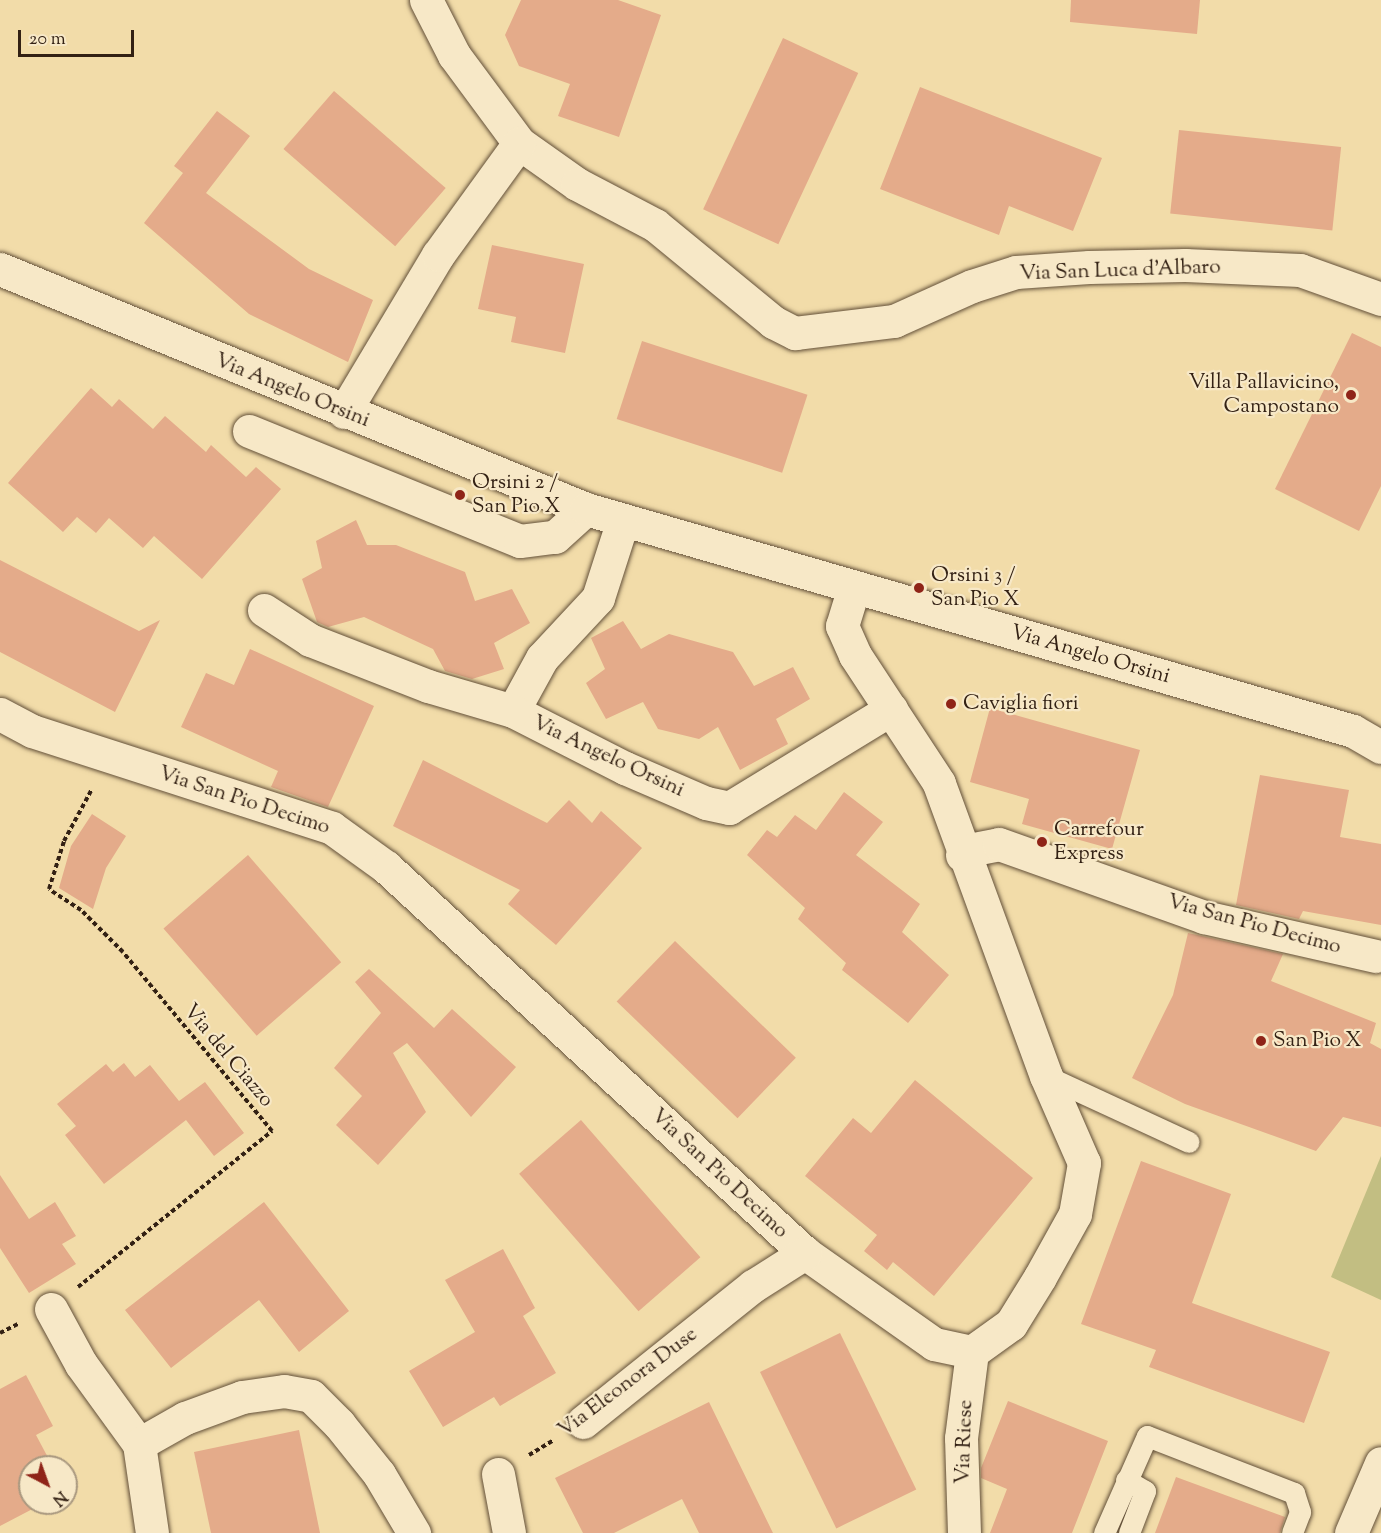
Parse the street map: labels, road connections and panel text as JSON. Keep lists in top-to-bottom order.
{
  "streets": {
    "street": [
      "Via San Luca d'Albaro",
      "Via Angelo Orsini",
      "Via San Pio Decimo",
      "Via Eleonora Duse",
      "Via Riese"
    ],
    "path": ["Via del Ciazzo"]
  },
  "crossings": [
    ["Via San Pio Decimo", "Via del Ciazzo"],
    ["Via San Pio Decimo", "Via Eleonora Duse"],
    ["Via San Pio Decimo", "Via Riese"]
  ],
  "places": [
    "Villa Pallavicino, Campostano",
    "Orsini 2 / San Pio X",
    "Orsini 3 / San Pio X",
    "Caviglia fiori",
    "Carrefour Express",
    "San Pio X"
  ],
  "scale_bar": "20 m",
  "north": "bottom right"
}
